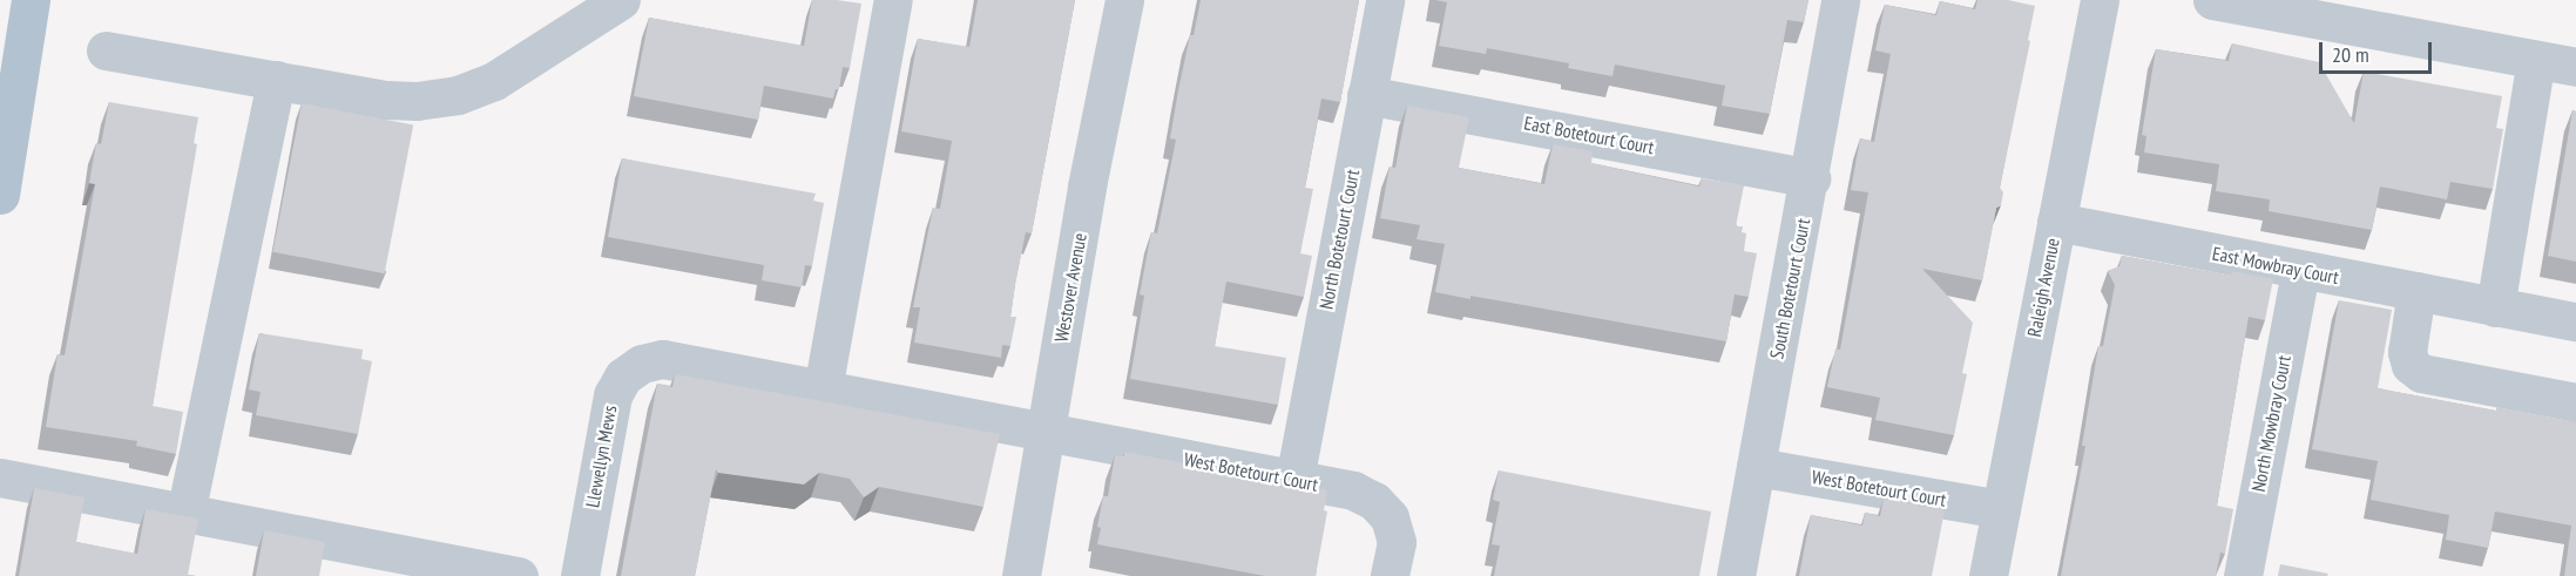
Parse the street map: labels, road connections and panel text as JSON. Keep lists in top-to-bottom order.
{
  "streets": {
    "street": [
      "East Botetourt Court",
      "North Botetourt Court",
      "East Mowbray Court",
      "Westover Avenue",
      "Raleigh Avenue",
      "South Botetourt Court",
      "North Mowbray Court",
      "Llewellyn Mews",
      "West Botetourt Court"
    ]
  },
  "crossings": [
    ["East Botetourt Court", "North Botetourt Court"],
    ["East Botetourt Court", "South Botetourt Court"],
    ["North Botetourt Court", "West Botetourt Court"],
    ["East Mowbray Court", "Raleigh Avenue"],
    ["East Mowbray Court", "North Mowbray Court"],
    ["Westover Avenue", "Llewellyn Mews"],
    ["Westover Avenue", "West Botetourt Court"],
    ["Raleigh Avenue", "West Botetourt Court"],
    ["South Botetourt Court", "West Botetourt Court"],
    ["Llewellyn Mews", "West Botetourt Court"]
  ],
  "scale_bar": "20 m"
}
